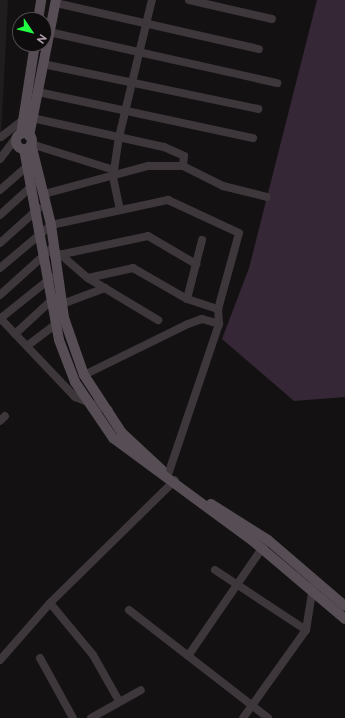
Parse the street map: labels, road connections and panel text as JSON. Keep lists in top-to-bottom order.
{
  "north": "bottom right"
}
